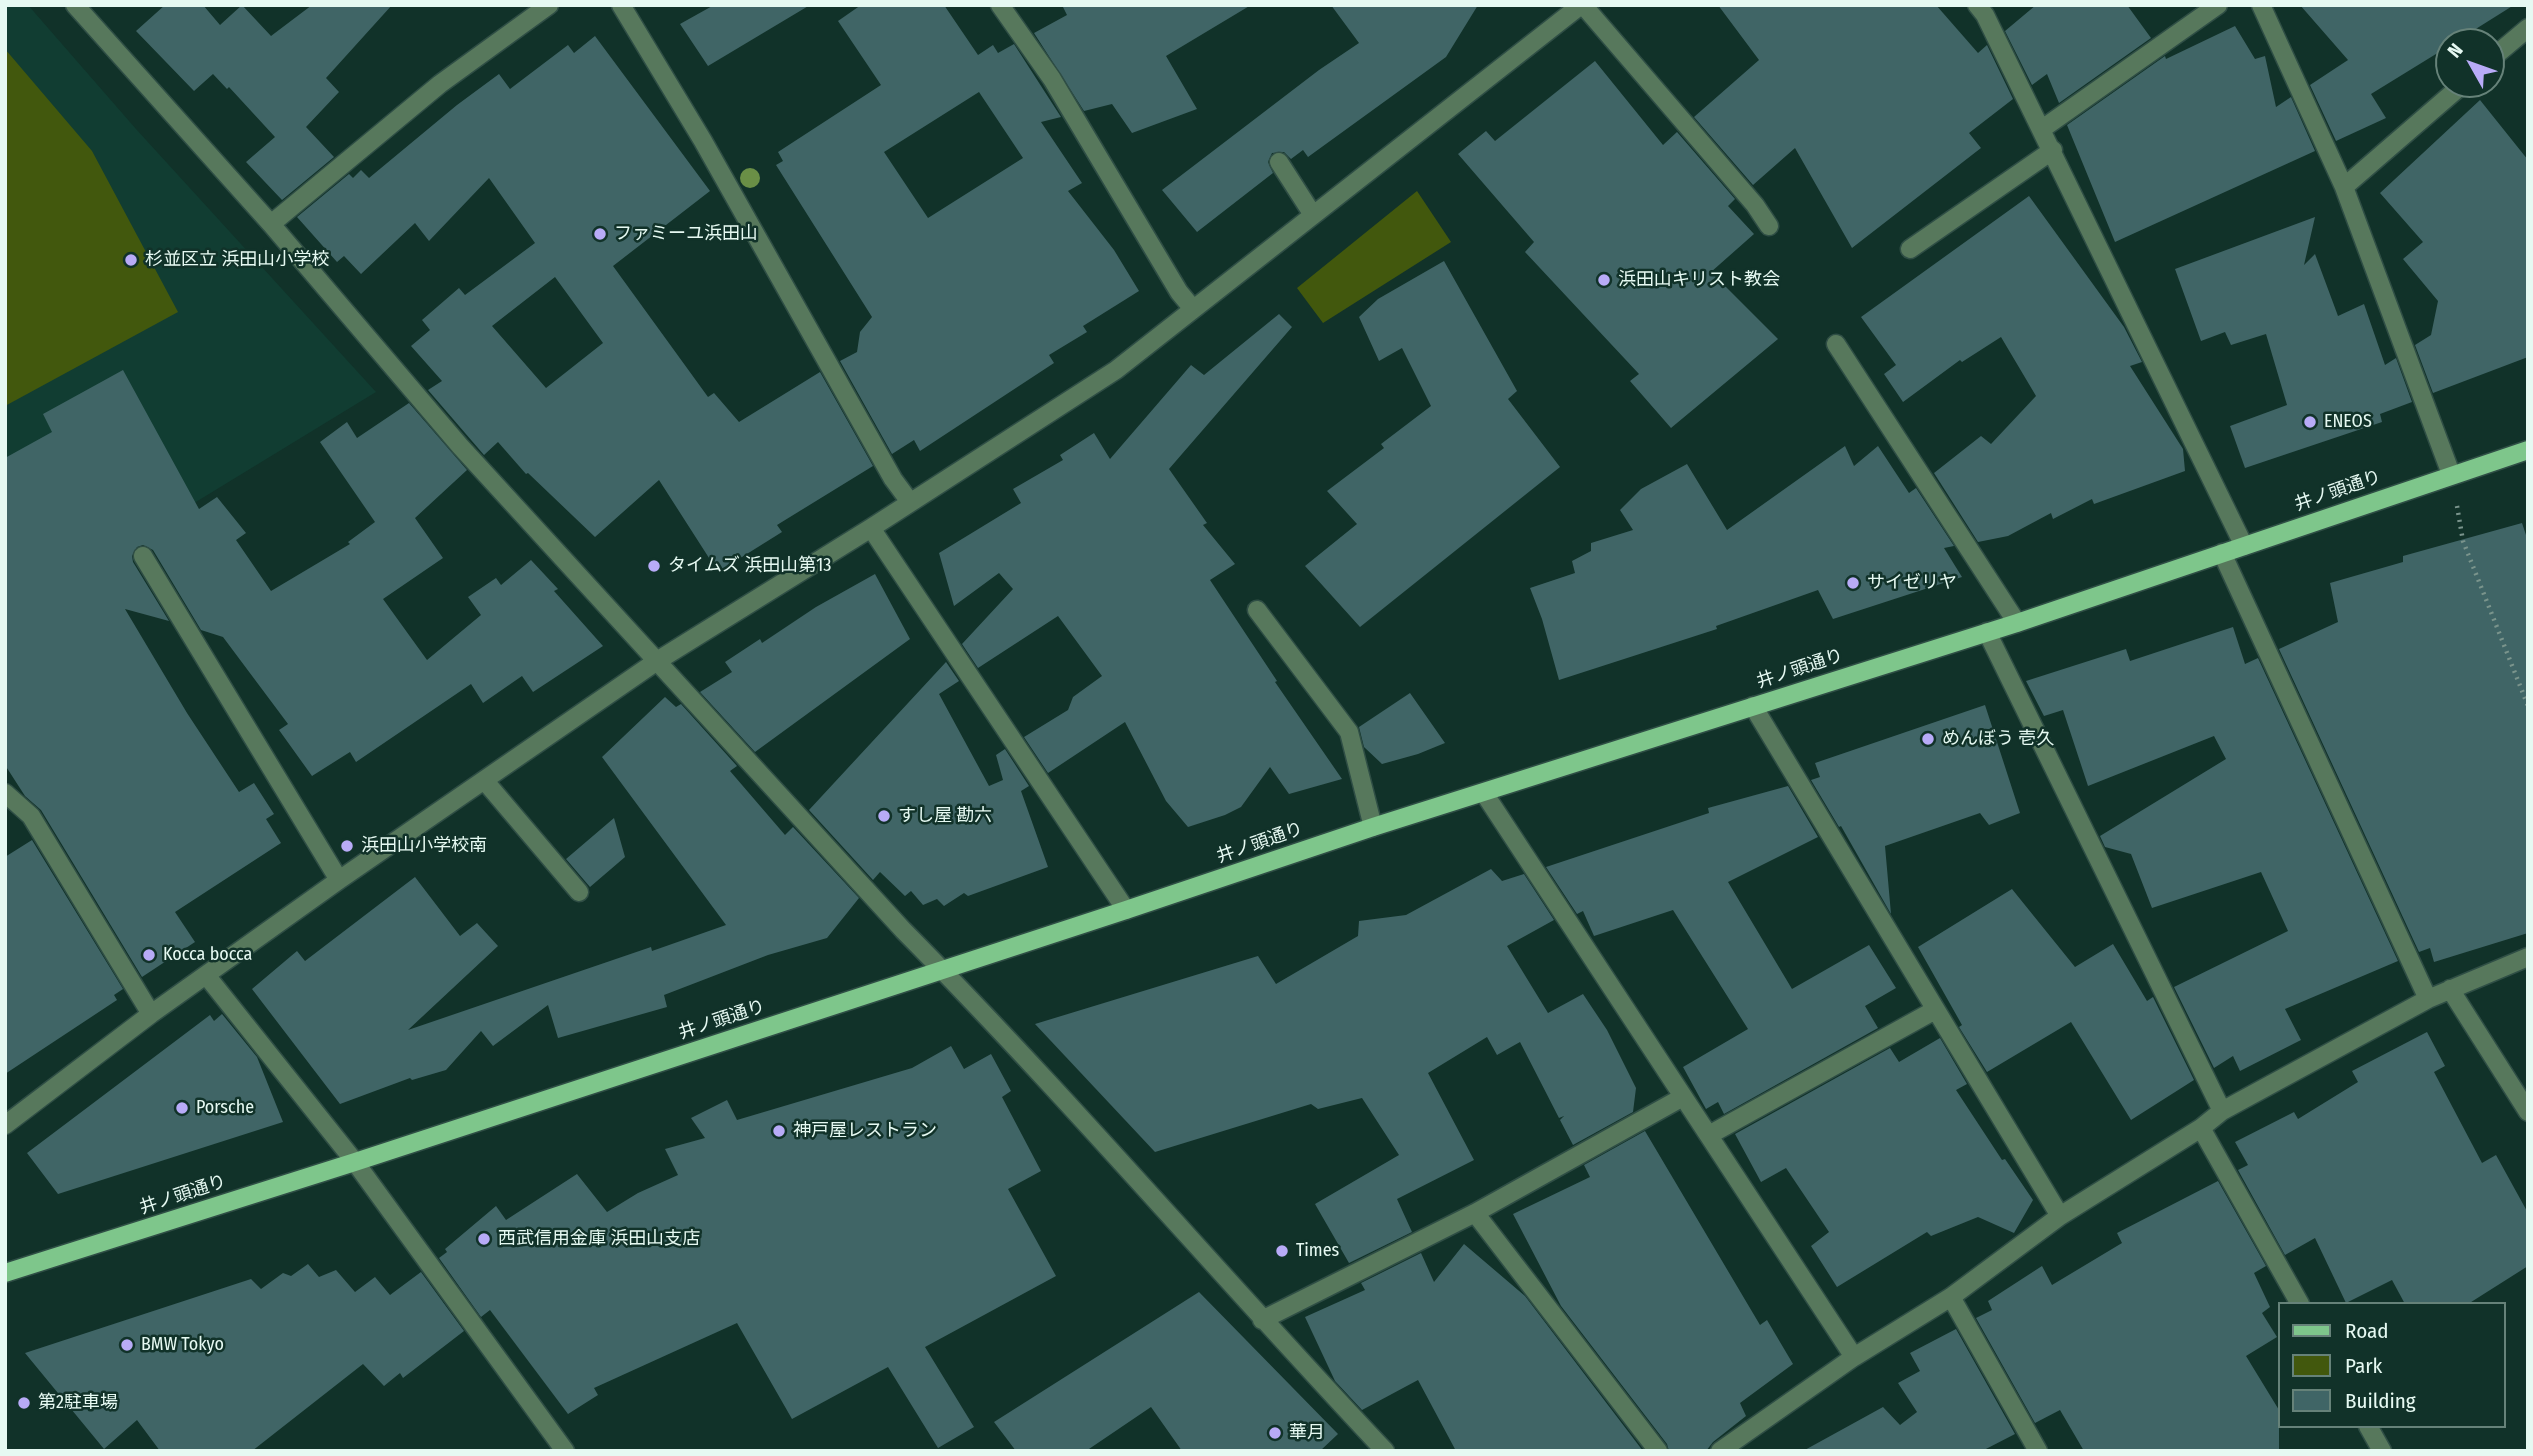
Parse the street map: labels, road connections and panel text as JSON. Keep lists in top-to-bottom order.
{
  "streets": {
    "main road": ["井ノ頭通り"]
  },
  "places": [
    "ファミーユ浜田山",
    "杉並区立 浜田山小学校",
    "浜田山キリスト教会",
    "ENEOS",
    "タイムズ 浜田山第13",
    "サイゼリヤ",
    "めんぼう 壱久",
    "すし屋 勘六",
    "浜田山小学校南",
    "Kocca bocca",
    "Porsche",
    "神戸屋レストラン",
    "西武信用金庫 浜田山支店",
    "Times",
    "BMW Tokyo",
    "第2駐車場",
    "華月"
  ],
  "legend": ["Road", "Park", "Building"],
  "north": "top left"
}
